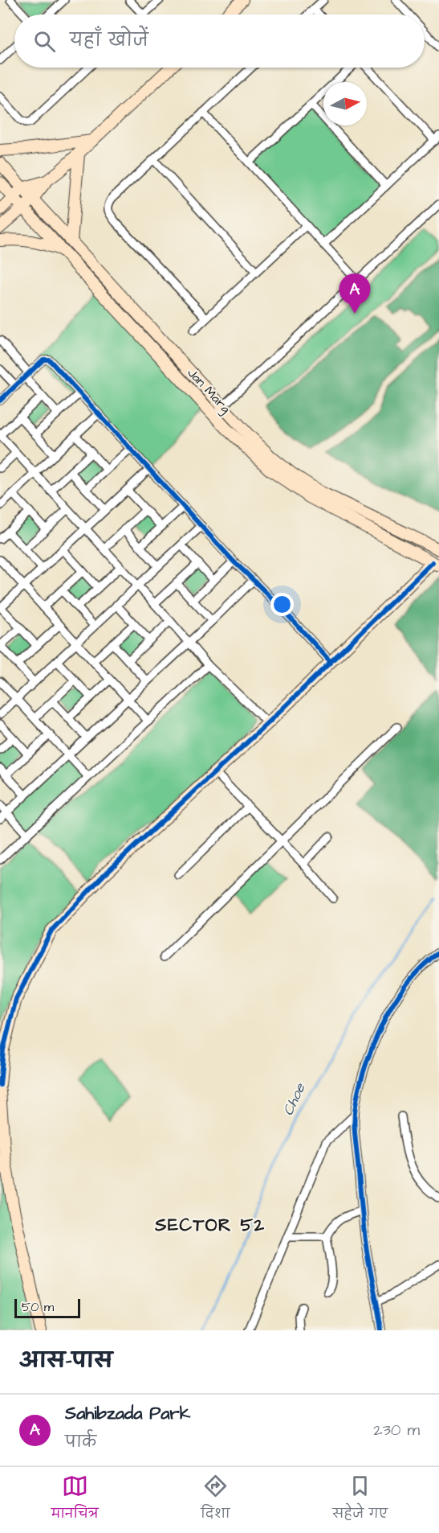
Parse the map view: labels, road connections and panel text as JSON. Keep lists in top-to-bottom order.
{
  "streets": {
    "main road": ["Jan Marg"]
  },
  "districts": ["SECTOR 52"],
  "water": ["Choe"],
  "scale_bar": "50 m",
  "north": "right",
  "page": {
    "search": "यहाँ खोजें",
    "pins": "A",
    "scale": "50 m",
    "heading": "आस-पास",
    "list": [
      {
        "mark": "A",
        "name": "Sahibzada Park",
        "note": "पार्क",
        "value": "230 m"
      }
    ],
    "nav": ["मानचित्र", "दिशा", "सहेजे गए"]
  }
}
